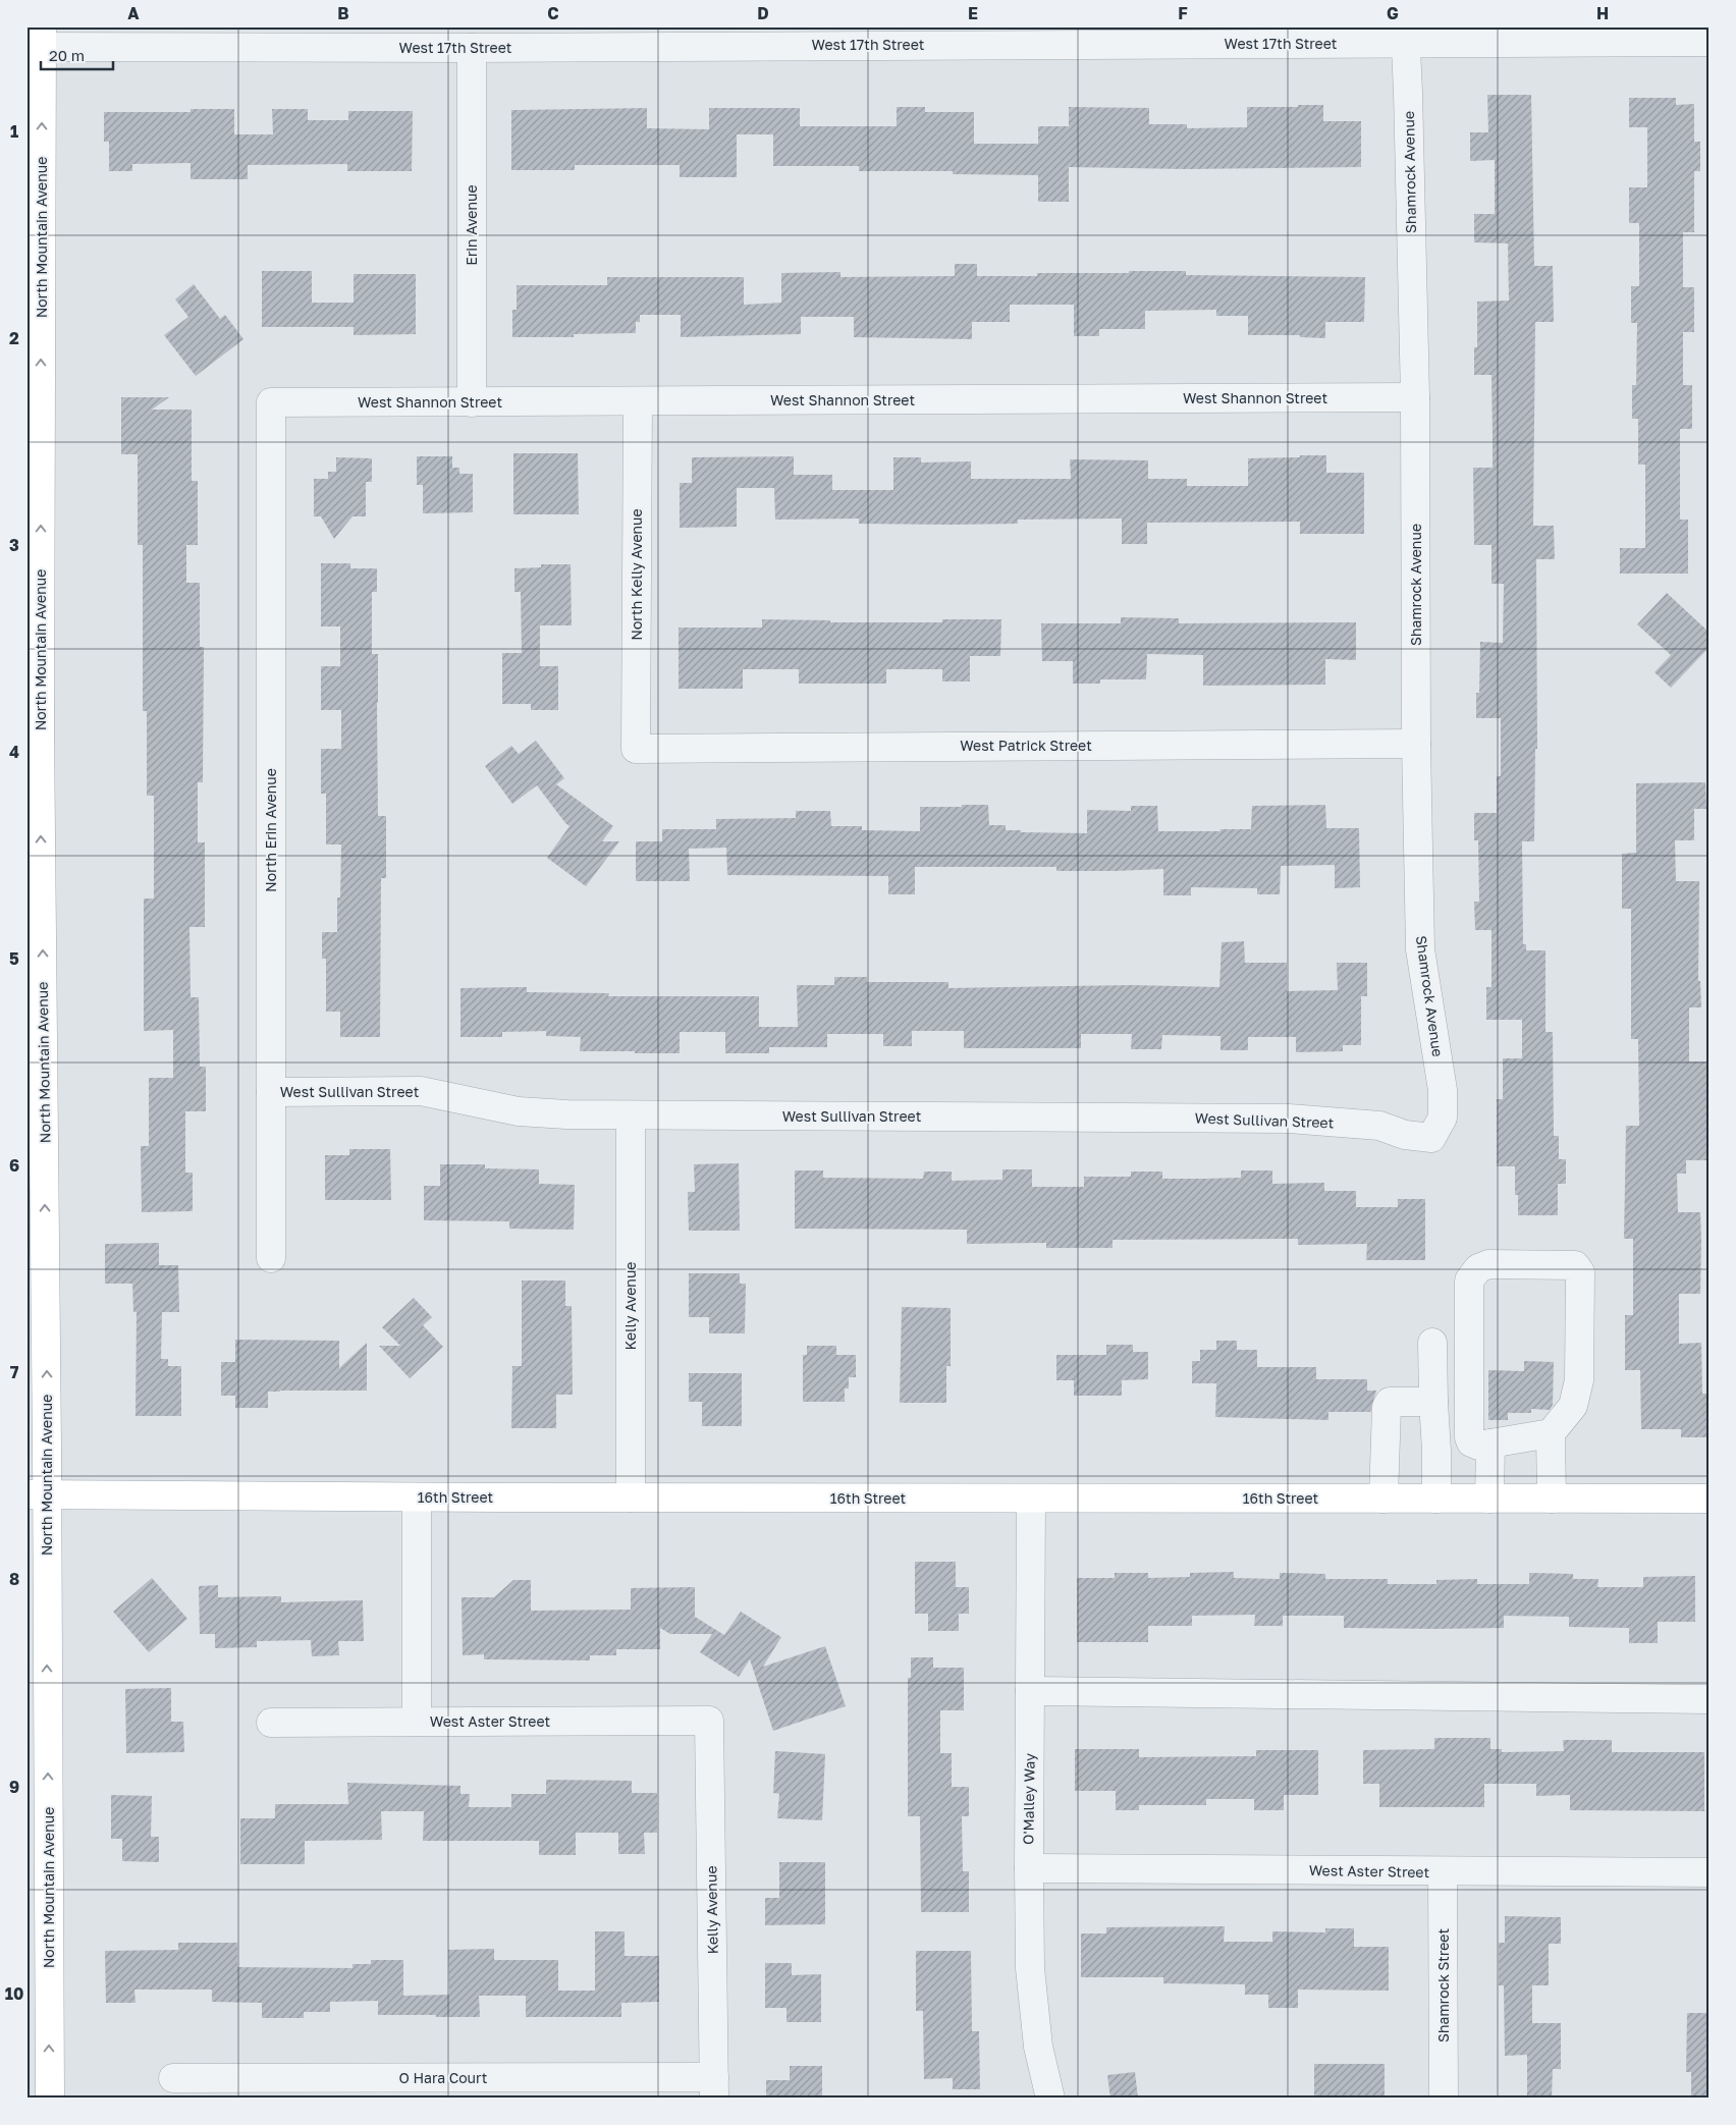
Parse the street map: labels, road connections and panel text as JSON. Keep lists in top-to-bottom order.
{
  "streets": {
    "main road": ["North Mountain Avenue", "16th Street"],
    "street": [
      "West 17th Street",
      "Shamrock Avenue",
      "Erin Avenue",
      "West Shannon Street",
      "North Kelly Avenue",
      "West Patrick Street",
      "North Erin Avenue",
      "West Sullivan Street",
      "Kelly Avenue",
      "West Aster Street",
      "O'Malley Way",
      "Shamrock Street",
      "O Hara Court"
    ]
  },
  "crossings": [
    ["West 17th Street", "Shamrock Avenue"],
    ["West 17th Street", "Erin Avenue"],
    ["West 17th Street", "North Mountain Avenue"],
    ["Shamrock Avenue", "West Shannon Street"],
    ["Shamrock Avenue", "West Patrick Street"],
    ["Shamrock Avenue", "West Sullivan Street"],
    ["Erin Avenue", "West Shannon Street"],
    ["North Mountain Avenue", "16th Street"],
    ["West Shannon Street", "North Kelly Avenue"],
    ["West Shannon Street", "North Erin Avenue"],
    ["North Kelly Avenue", "West Patrick Street"],
    ["North Erin Avenue", "West Sullivan Street"],
    ["West Sullivan Street", "Kelly Avenue"],
    ["Kelly Avenue", "16th Street"],
    ["Kelly Avenue", "West Aster Street"],
    ["Kelly Avenue", "O Hara Court"],
    ["16th Street", "O'Malley Way"],
    ["West Aster Street", "O'Malley Way"],
    ["West Aster Street", "Shamrock Street"]
  ],
  "one_way": ["North Mountain Avenue"],
  "scale_bar": "20 m",
  "grid": {
    "columns": [
      "A",
      "B",
      "C",
      "D",
      "E",
      "F",
      "G",
      "H"
    ],
    "rows": [
      "1",
      "2",
      "3",
      "4",
      "5",
      "6",
      "7",
      "8",
      "9",
      "10"
    ]
  }
}
